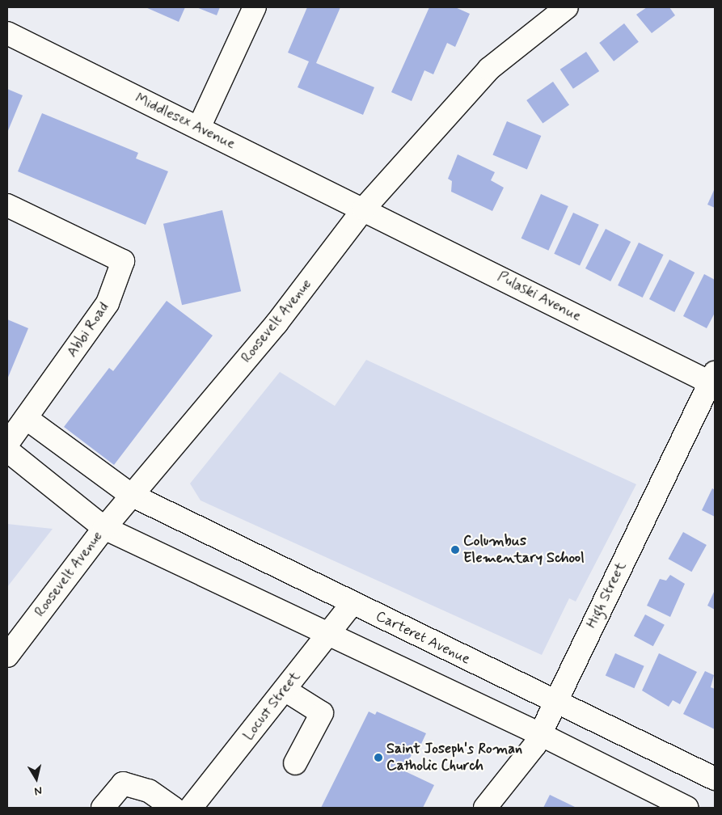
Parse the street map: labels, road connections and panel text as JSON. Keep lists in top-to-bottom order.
{
  "streets": {
    "street": [
      "Middlesex Avenue",
      "Pulaski Avenue",
      "Roosevelt Avenue",
      "Abbi Road",
      "High Street",
      "Carteret Avenue",
      "Locust Street"
    ]
  },
  "crossings": [
    ["Middlesex Avenue", "Pulaski Avenue"],
    ["Middlesex Avenue", "Roosevelt Avenue"],
    ["Pulaski Avenue", "Roosevelt Avenue"],
    ["Pulaski Avenue", "High Street"],
    ["Roosevelt Avenue", "Carteret Avenue"],
    ["High Street", "Carteret Avenue"],
    ["Carteret Avenue", "Locust Street"]
  ],
  "places": ["Columbus Elementary School", "Saint Joseph's Roman Catholic Church"],
  "north": "bottom"
}
